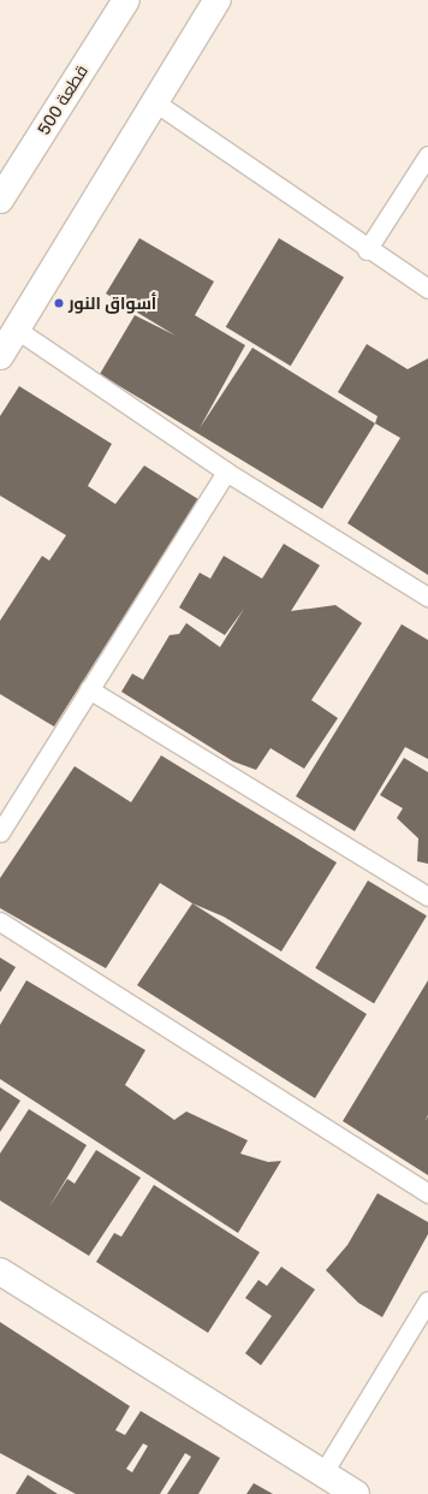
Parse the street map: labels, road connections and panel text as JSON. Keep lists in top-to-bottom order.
{
  "streets": {
    "street": ["قطعة 500"]
  },
  "places": ["أسواق النور"]
}
